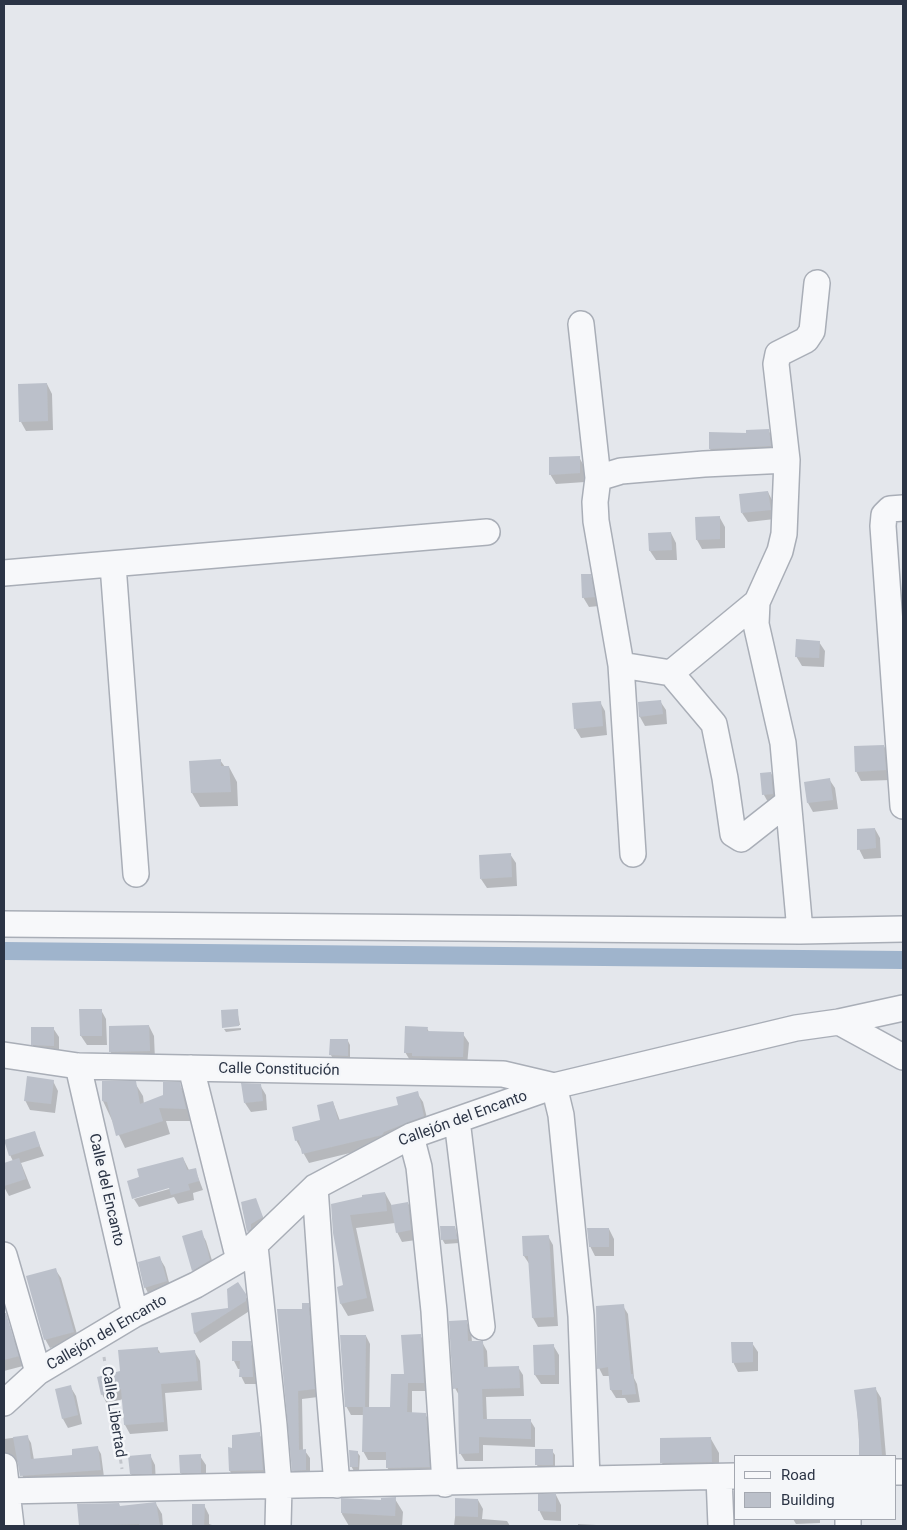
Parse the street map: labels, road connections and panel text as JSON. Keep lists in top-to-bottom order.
{
  "streets": {
    "street": ["Calle Constitución", "Callejón del Encanto", "Calle del Encanto"],
    "path": ["Calle Libertad"]
  },
  "crossings": [
    ["Calle Constitución", "Callejón del Encanto"],
    ["Calle Constitución", "Calle del Encanto"],
    ["Callejón del Encanto", "Calle del Encanto"],
    ["Callejón del Encanto", "Calle Libertad"]
  ],
  "legend": ["Road", "Building"]
}
